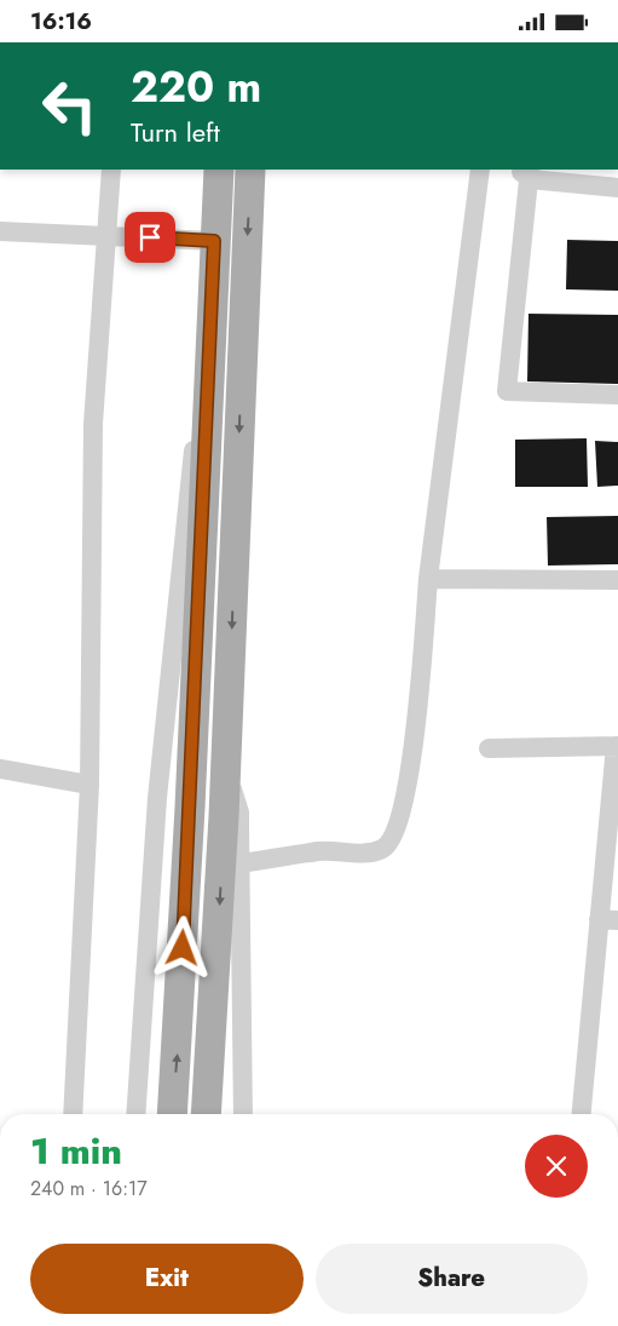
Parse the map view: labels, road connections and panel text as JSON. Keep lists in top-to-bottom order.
{
  "page": {
    "status": "16:16",
    "turn": ["220 m", "Turn left"],
    "heading": ["1 min", "240 m · 16:17"],
    "buttons": ["Exit", "Share"]
  }
}
